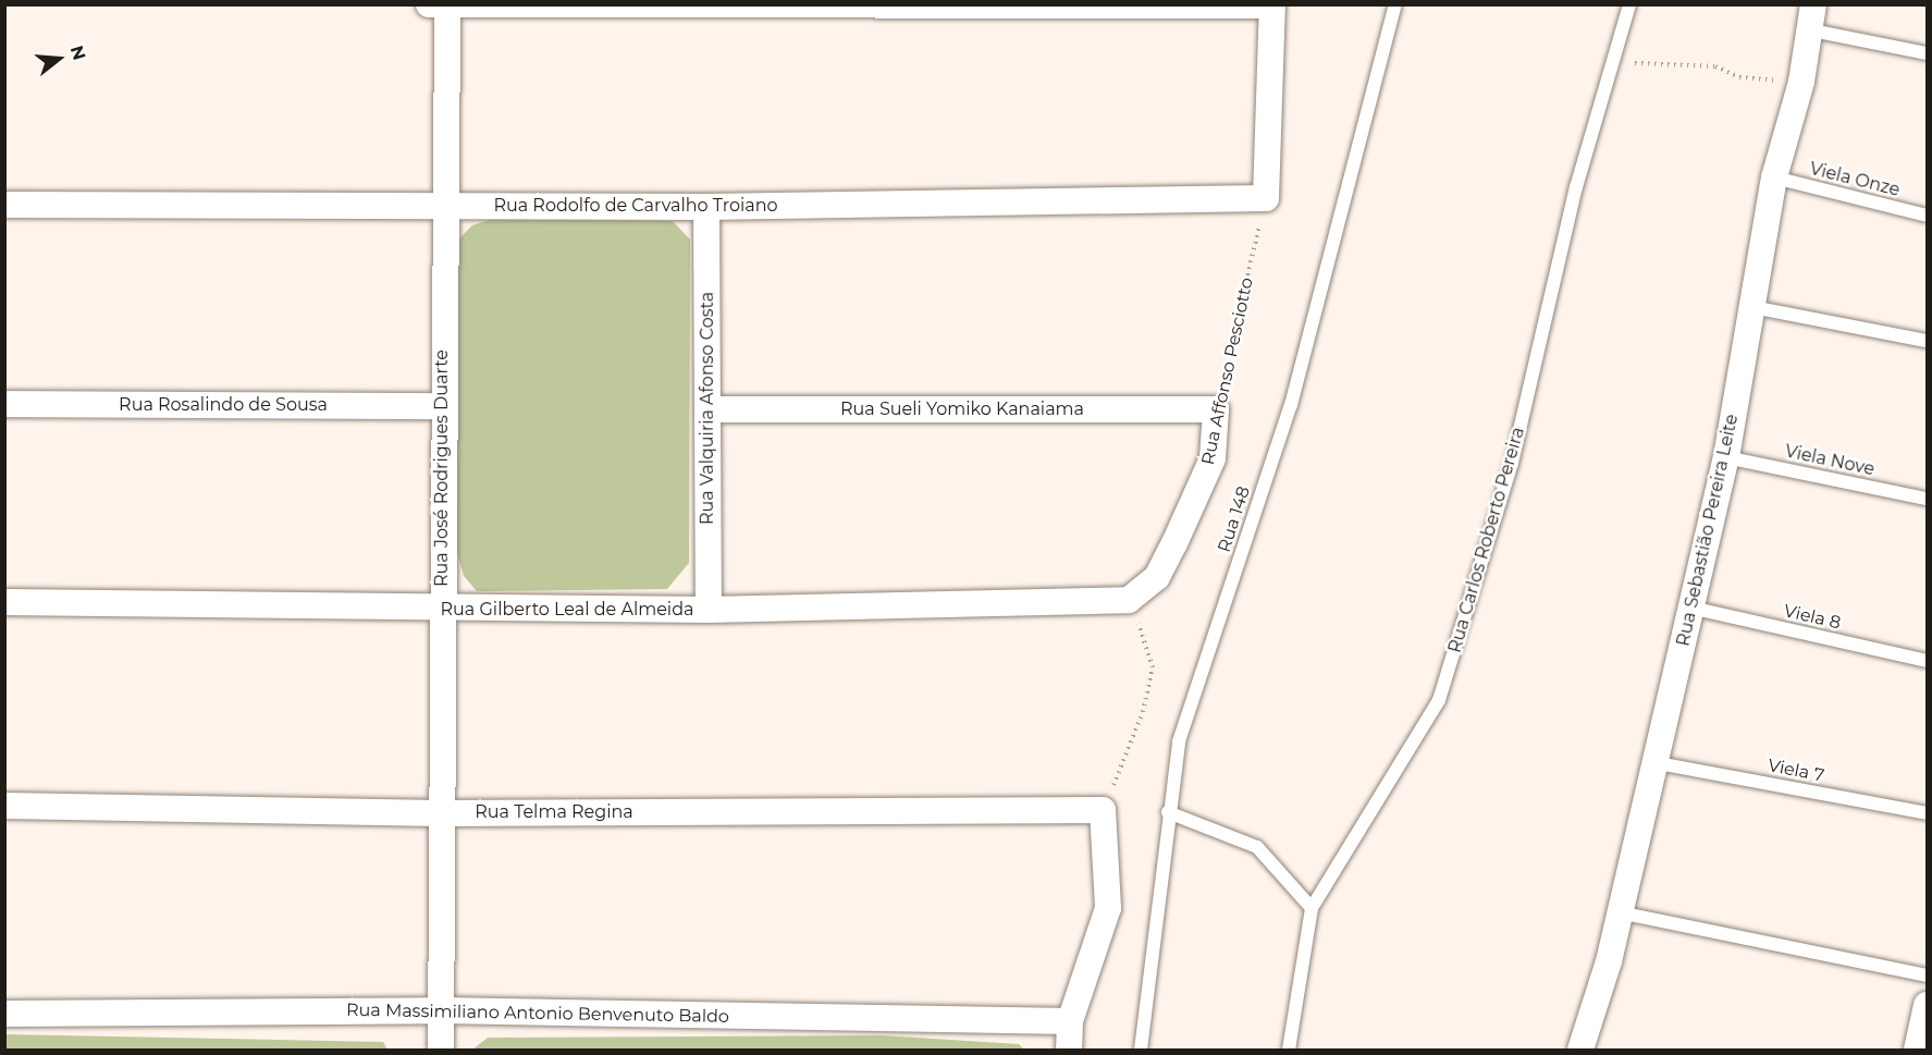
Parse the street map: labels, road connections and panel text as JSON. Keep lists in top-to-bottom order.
{
  "streets": {
    "street": [
      "Rua Rodolfo de Carvalho Troiano",
      "Rua Affonso Pesciotto",
      "Rua Rosalindo de Sousa",
      "Rua Valquiria Afonso Costa",
      "Rua Sueli Yomiko Kanaiama",
      "Rua José Rodrigues Duarte",
      "Rua Sebastião Pereira Leite",
      "Rua Gilberto Leal de Almeida",
      "Rua Telma Regina",
      "Rua Massimiliano Antonio Benvenuto Baldo"
    ],
    "lane": [
      "Viela Onze",
      "Viela Nove",
      "Rua 148",
      "Rua Carlos Roberto Pereira",
      "Viela 8",
      "Viela 7"
    ]
  },
  "crossings": [
    ["Viela Onze", "Rua Sebastião Pereira Leite"],
    ["Rua Rodolfo de Carvalho Troiano", "Rua Affonso Pesciotto"],
    ["Rua Rodolfo de Carvalho Troiano", "Rua Valquiria Afonso Costa"],
    ["Rua Rodolfo de Carvalho Troiano", "Rua José Rodrigues Duarte"],
    ["Rua Affonso Pesciotto", "Rua Sueli Yomiko Kanaiama"],
    ["Rua Affonso Pesciotto", "Rua Gilberto Leal de Almeida"],
    ["Rua Rosalindo de Sousa", "Rua José Rodrigues Duarte"],
    ["Rua Valquiria Afonso Costa", "Rua Sueli Yomiko Kanaiama"],
    ["Rua Valquiria Afonso Costa", "Rua Gilberto Leal de Almeida"],
    ["Viela Nove", "Rua Sebastião Pereira Leite"],
    ["Rua José Rodrigues Duarte", "Rua Gilberto Leal de Almeida"],
    ["Rua José Rodrigues Duarte", "Rua Telma Regina"],
    ["Rua José Rodrigues Duarte", "Rua Massimiliano Antonio Benvenuto Baldo"],
    ["Rua Sebastião Pereira Leite", "Viela 8"],
    ["Rua Sebastião Pereira Leite", "Viela 7"]
  ],
  "north": "right"
}
